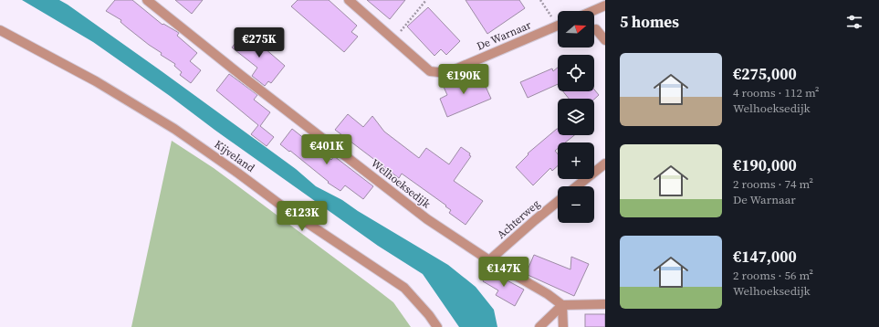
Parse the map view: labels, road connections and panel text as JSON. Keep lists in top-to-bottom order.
{
  "streets": {
    "street": [
      "De Warnaar",
      "Kijveland",
      "Welhoeksedijk",
      "Achterweg"
    ]
  },
  "crossings": [
    ["Welhoeksedijk", "Achterweg"]
  ],
  "north": "right",
  "page": {
    "heading": "5 homes",
    "map_buttons": ["+", "−"],
    "price": [
      "€275K",
      "€190K",
      "€401K",
      "€123K",
      "€147K"
    ],
    "list": [
      {
        "name": "€275,000",
        "note": "4 rooms · 112 m² · Welhoeksedijk"
      },
      {
        "name": "€190,000",
        "note": "2 rooms · 74 m² · De Warnaar"
      },
      {
        "name": "€147,000",
        "note": "2 rooms · 56 m² · Welhoeksedijk"
      }
    ]
  }
}
